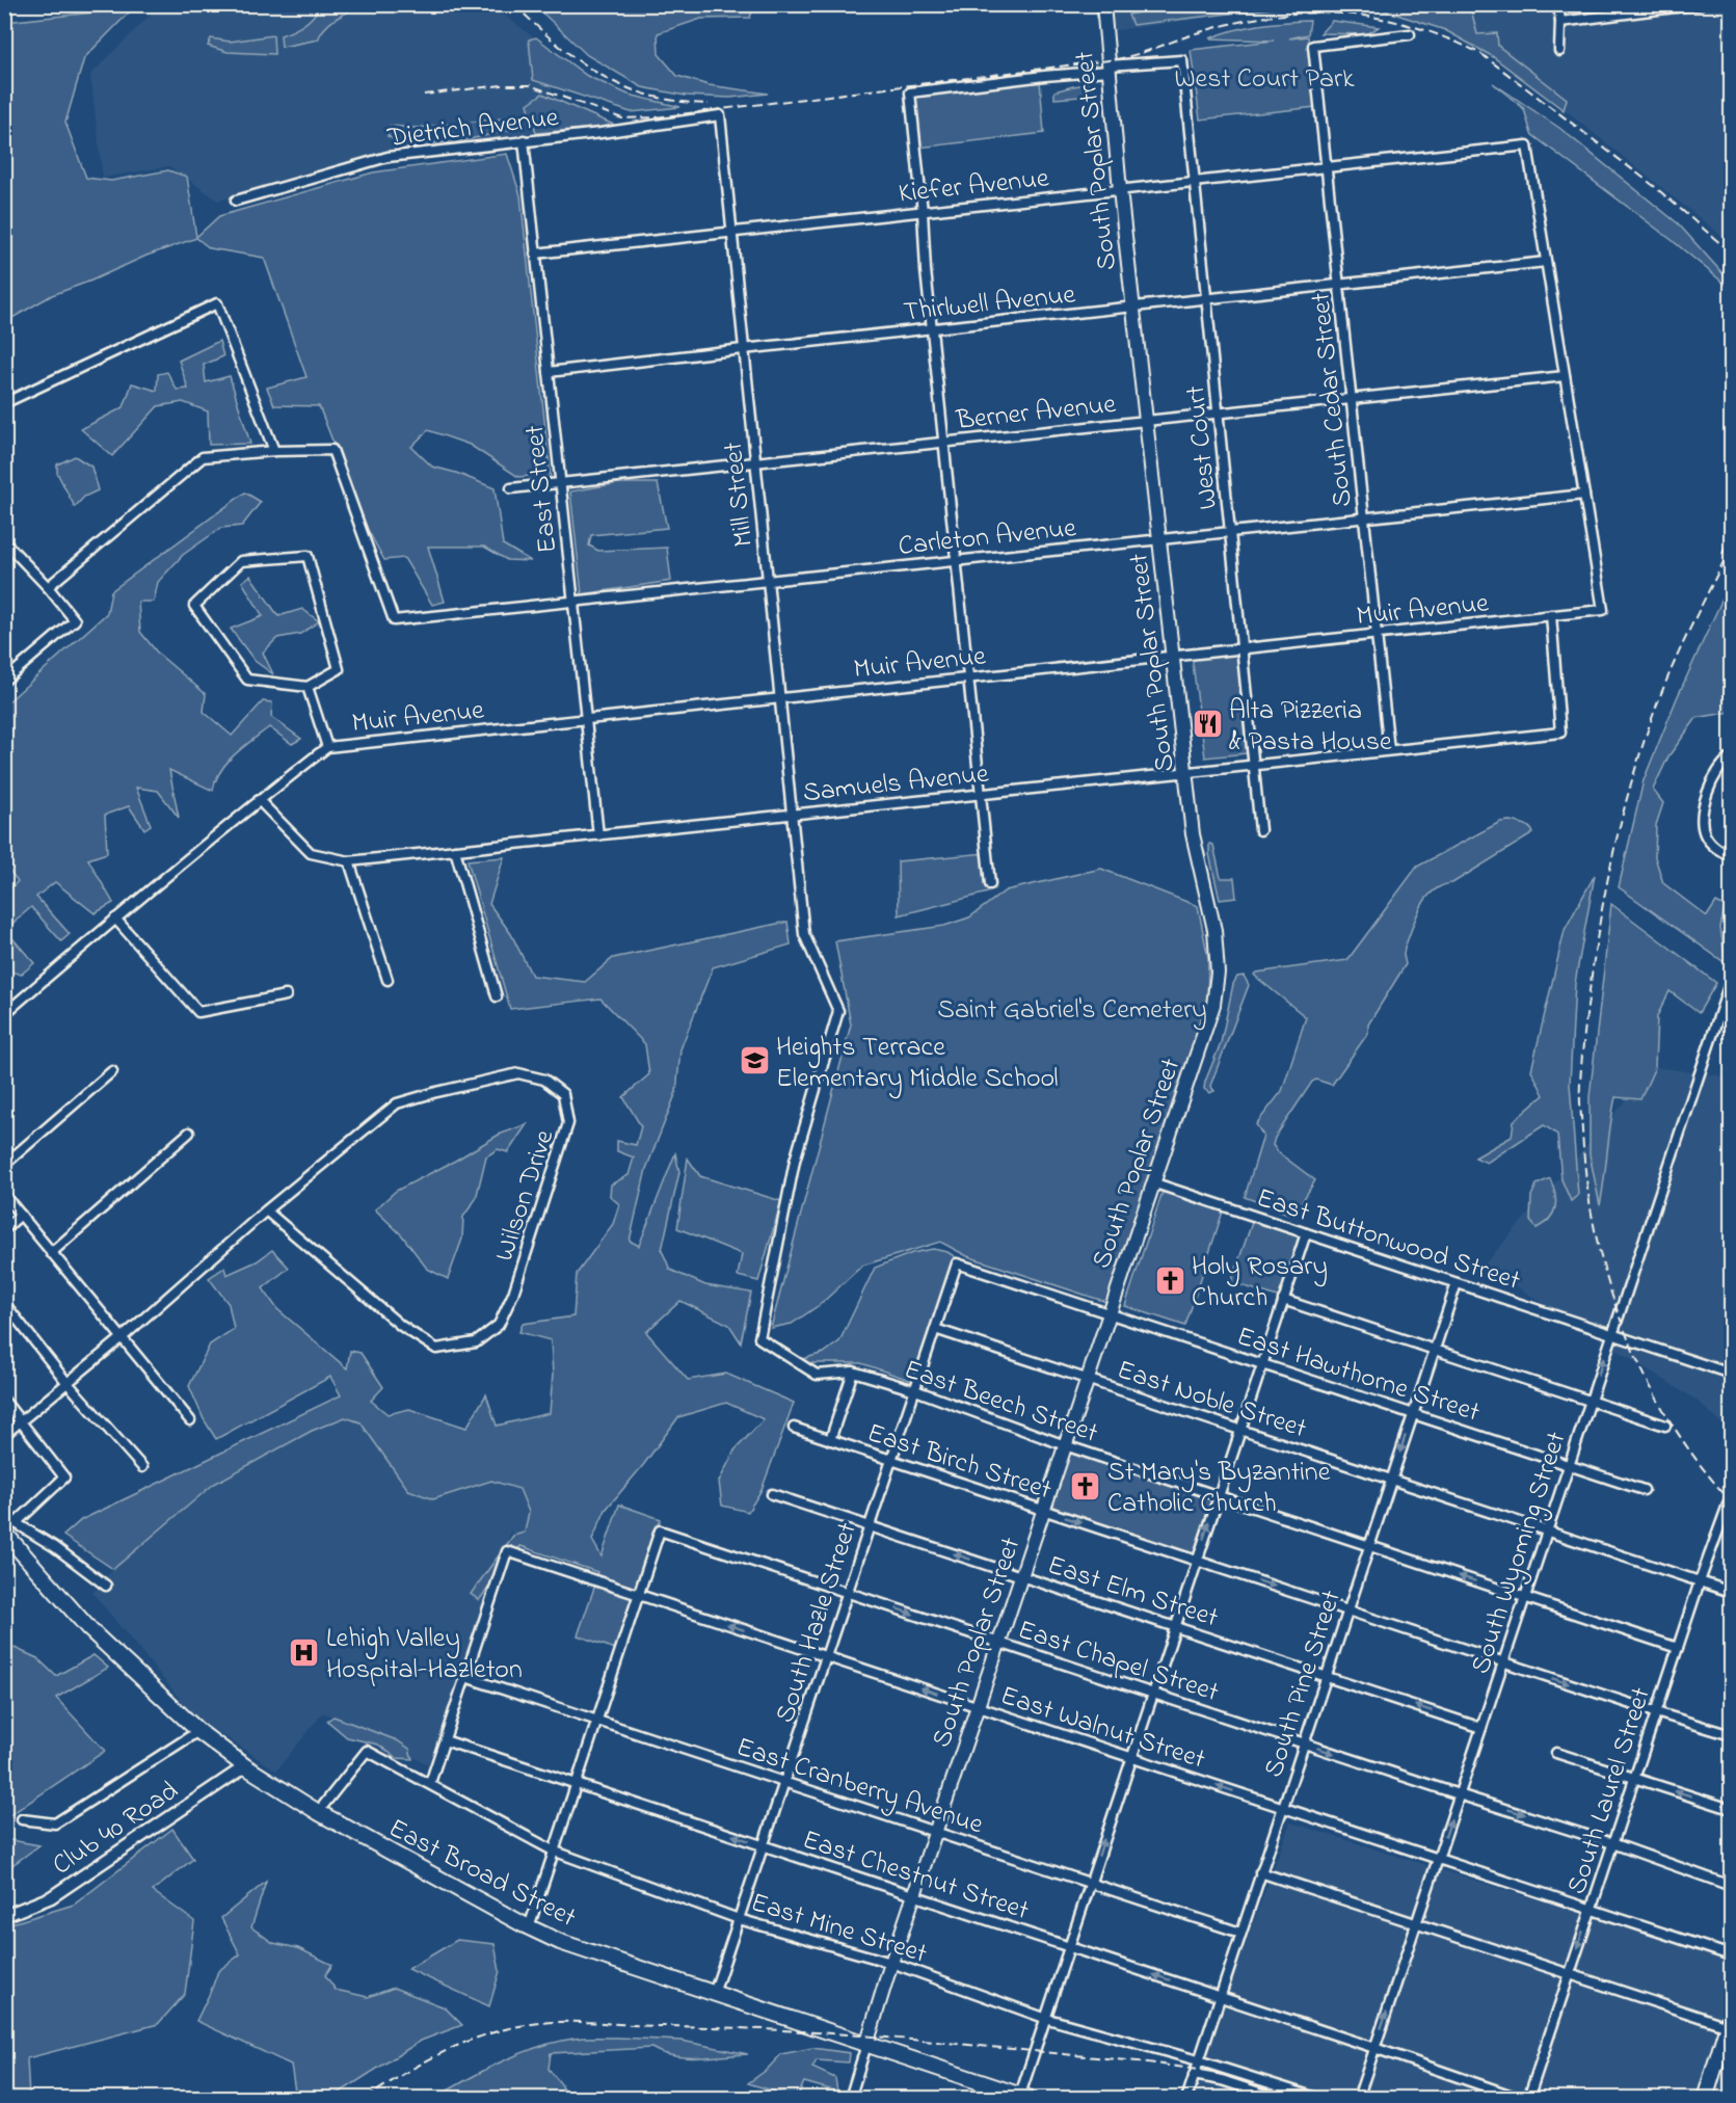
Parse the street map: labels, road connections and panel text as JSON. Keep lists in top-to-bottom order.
{
  "streets": {
    "highway": ["East Broad Street"],
    "main road": ["South Poplar Street"],
    "street": [
      "Dietrich Avenue",
      "Kiefer Avenue",
      "Thirlwell Avenue",
      "South Cedar Street",
      "Berner Avenue",
      "West Court",
      "East Street",
      "Mill Street",
      "Carleton Avenue",
      "Muir Avenue",
      "Samuels Avenue",
      "Wilson Drive",
      "East Buttonwood Street",
      "East Hawthorne Street",
      "East Noble Street",
      "East Beech Street",
      "East Birch Street",
      "South Wyoming Street",
      "East Elm Street",
      "South Hazle Street",
      "East Chapel Street",
      "South Pine Street",
      "East Walnut Street",
      "East Cranberry Avenue",
      "South Laurel Street",
      "Club 40 Road",
      "East Chestnut Street",
      "East Mine Street"
    ]
  },
  "crossings": [
    ["Dietrich Avenue", "East Street"],
    ["Dietrich Avenue", "Mill Street"],
    ["South Poplar Street", "Kiefer Avenue"],
    ["South Poplar Street", "Thirlwell Avenue"],
    ["South Poplar Street", "Berner Avenue"],
    ["South Poplar Street", "West Court"],
    ["South Poplar Street", "Carleton Avenue"],
    ["South Poplar Street", "Muir Avenue"],
    ["South Poplar Street", "Samuels Avenue"],
    ["South Poplar Street", "East Buttonwood Street"],
    ["South Poplar Street", "East Hawthorne Street"],
    ["South Poplar Street", "East Noble Street"],
    ["South Poplar Street", "East Beech Street"],
    ["South Poplar Street", "East Birch Street"],
    ["South Poplar Street", "East Elm Street"],
    ["South Poplar Street", "East Chapel Street"],
    ["South Poplar Street", "East Walnut Street"],
    ["South Poplar Street", "East Cranberry Avenue"],
    ["South Poplar Street", "East Broad Street"],
    ["South Poplar Street", "East Chestnut Street"],
    ["South Poplar Street", "East Mine Street"],
    ["Kiefer Avenue", "Thirlwell Avenue"],
    ["Kiefer Avenue", "South Cedar Street"],
    ["Kiefer Avenue", "West Court"],
    ["Kiefer Avenue", "East Street"],
    ["Kiefer Avenue", "Mill Street"],
    ["Thirlwell Avenue", "South Cedar Street"],
    ["Thirlwell Avenue", "West Court"],
    ["Thirlwell Avenue", "East Street"],
    ["Thirlwell Avenue", "Mill Street"],
    ["South Cedar Street", "Berner Avenue"],
    ["South Cedar Street", "Carleton Avenue"],
    ["South Cedar Street", "Muir Avenue"],
    ["South Cedar Street", "Samuels Avenue"],
    ["Berner Avenue", "West Court"],
    ["Berner Avenue", "East Street"],
    ["Berner Avenue", "Mill Street"],
    ["West Court", "Carleton Avenue"],
    ["West Court", "Muir Avenue"],
    ["West Court", "Samuels Avenue"],
    ["East Street", "Carleton Avenue"],
    ["East Street", "Muir Avenue"],
    ["East Street", "Samuels Avenue"],
    ["Mill Street", "Carleton Avenue"],
    ["Mill Street", "Muir Avenue"],
    ["Mill Street", "Samuels Avenue"],
    ["Mill Street", "East Beech Street"],
    ["Carleton Avenue", "Muir Avenue"],
    ["Muir Avenue", "Samuels Avenue"],
    ["East Buttonwood Street", "South Wyoming Street"],
    ["East Buttonwood Street", "South Pine Street"],
    ["East Hawthorne Street", "South Wyoming Street"],
    ["East Hawthorne Street", "South Hazle Street"],
    ["East Hawthorne Street", "South Pine Street"],
    ["East Noble Street", "South Wyoming Street"],
    ["East Noble Street", "South Hazle Street"],
    ["East Noble Street", "South Pine Street"],
    ["East Noble Street", "South Laurel Street"],
    ["East Beech Street", "South Wyoming Street"],
    ["East Beech Street", "South Hazle Street"],
    ["East Beech Street", "South Pine Street"],
    ["East Beech Street", "South Laurel Street"],
    ["East Birch Street", "South Wyoming Street"],
    ["East Birch Street", "South Hazle Street"],
    ["East Birch Street", "South Pine Street"],
    ["East Birch Street", "South Laurel Street"],
    ["South Wyoming Street", "East Elm Street"],
    ["South Wyoming Street", "East Chapel Street"],
    ["South Wyoming Street", "East Walnut Street"],
    ["South Wyoming Street", "East Chestnut Street"],
    ["East Elm Street", "South Hazle Street"],
    ["East Elm Street", "South Pine Street"],
    ["South Hazle Street", "East Chapel Street"],
    ["South Hazle Street", "East Walnut Street"],
    ["South Hazle Street", "East Cranberry Avenue"],
    ["South Hazle Street", "East Broad Street"],
    ["South Hazle Street", "East Chestnut Street"],
    ["South Hazle Street", "East Mine Street"],
    ["East Chapel Street", "South Pine Street"],
    ["East Chapel Street", "East Walnut Street"],
    ["East Chapel Street", "South Laurel Street"],
    ["South Pine Street", "East Walnut Street"],
    ["South Pine Street", "East Cranberry Avenue"],
    ["South Pine Street", "East Chestnut Street"],
    ["South Pine Street", "East Mine Street"],
    ["East Walnut Street", "East Cranberry Avenue"],
    ["East Walnut Street", "South Laurel Street"],
    ["Club 40 Road", "East Broad Street"],
    ["East Broad Street", "East Mine Street"]
  ],
  "one_way": [
    "East Birch Street",
    "East Elm Street",
    "East Chapel Street",
    "East Walnut Street"
  ],
  "parks": ["West Court Park", "Saint Gabriel's Cemetery"],
  "places": {
    "restaurant": ["Alta Pizzeria & Pasta House"],
    "school or university": ["Heights Terrace Elementary Middle School"],
    "church": ["Holy Rosary Church", "St Mary's Byzantine Catholic Church"],
    "hospital": ["Lehigh Valley Hospital-Hazleton"]
  }
}
